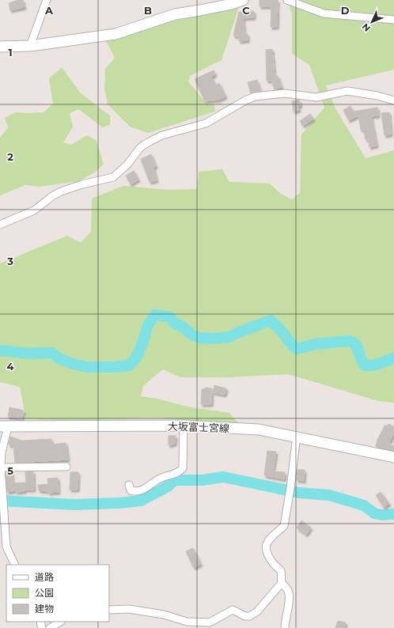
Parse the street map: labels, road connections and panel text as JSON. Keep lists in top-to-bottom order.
{
  "streets": {
    "main road": ["大坂富士宮線"]
  },
  "legend": ["道路", "公園", "建物"],
  "north": "bottom left",
  "grid": {
    "columns": [
      "A",
      "B",
      "C",
      "D"
    ],
    "rows": [
      "1",
      "2",
      "3",
      "4",
      "5"
    ]
  }
}
